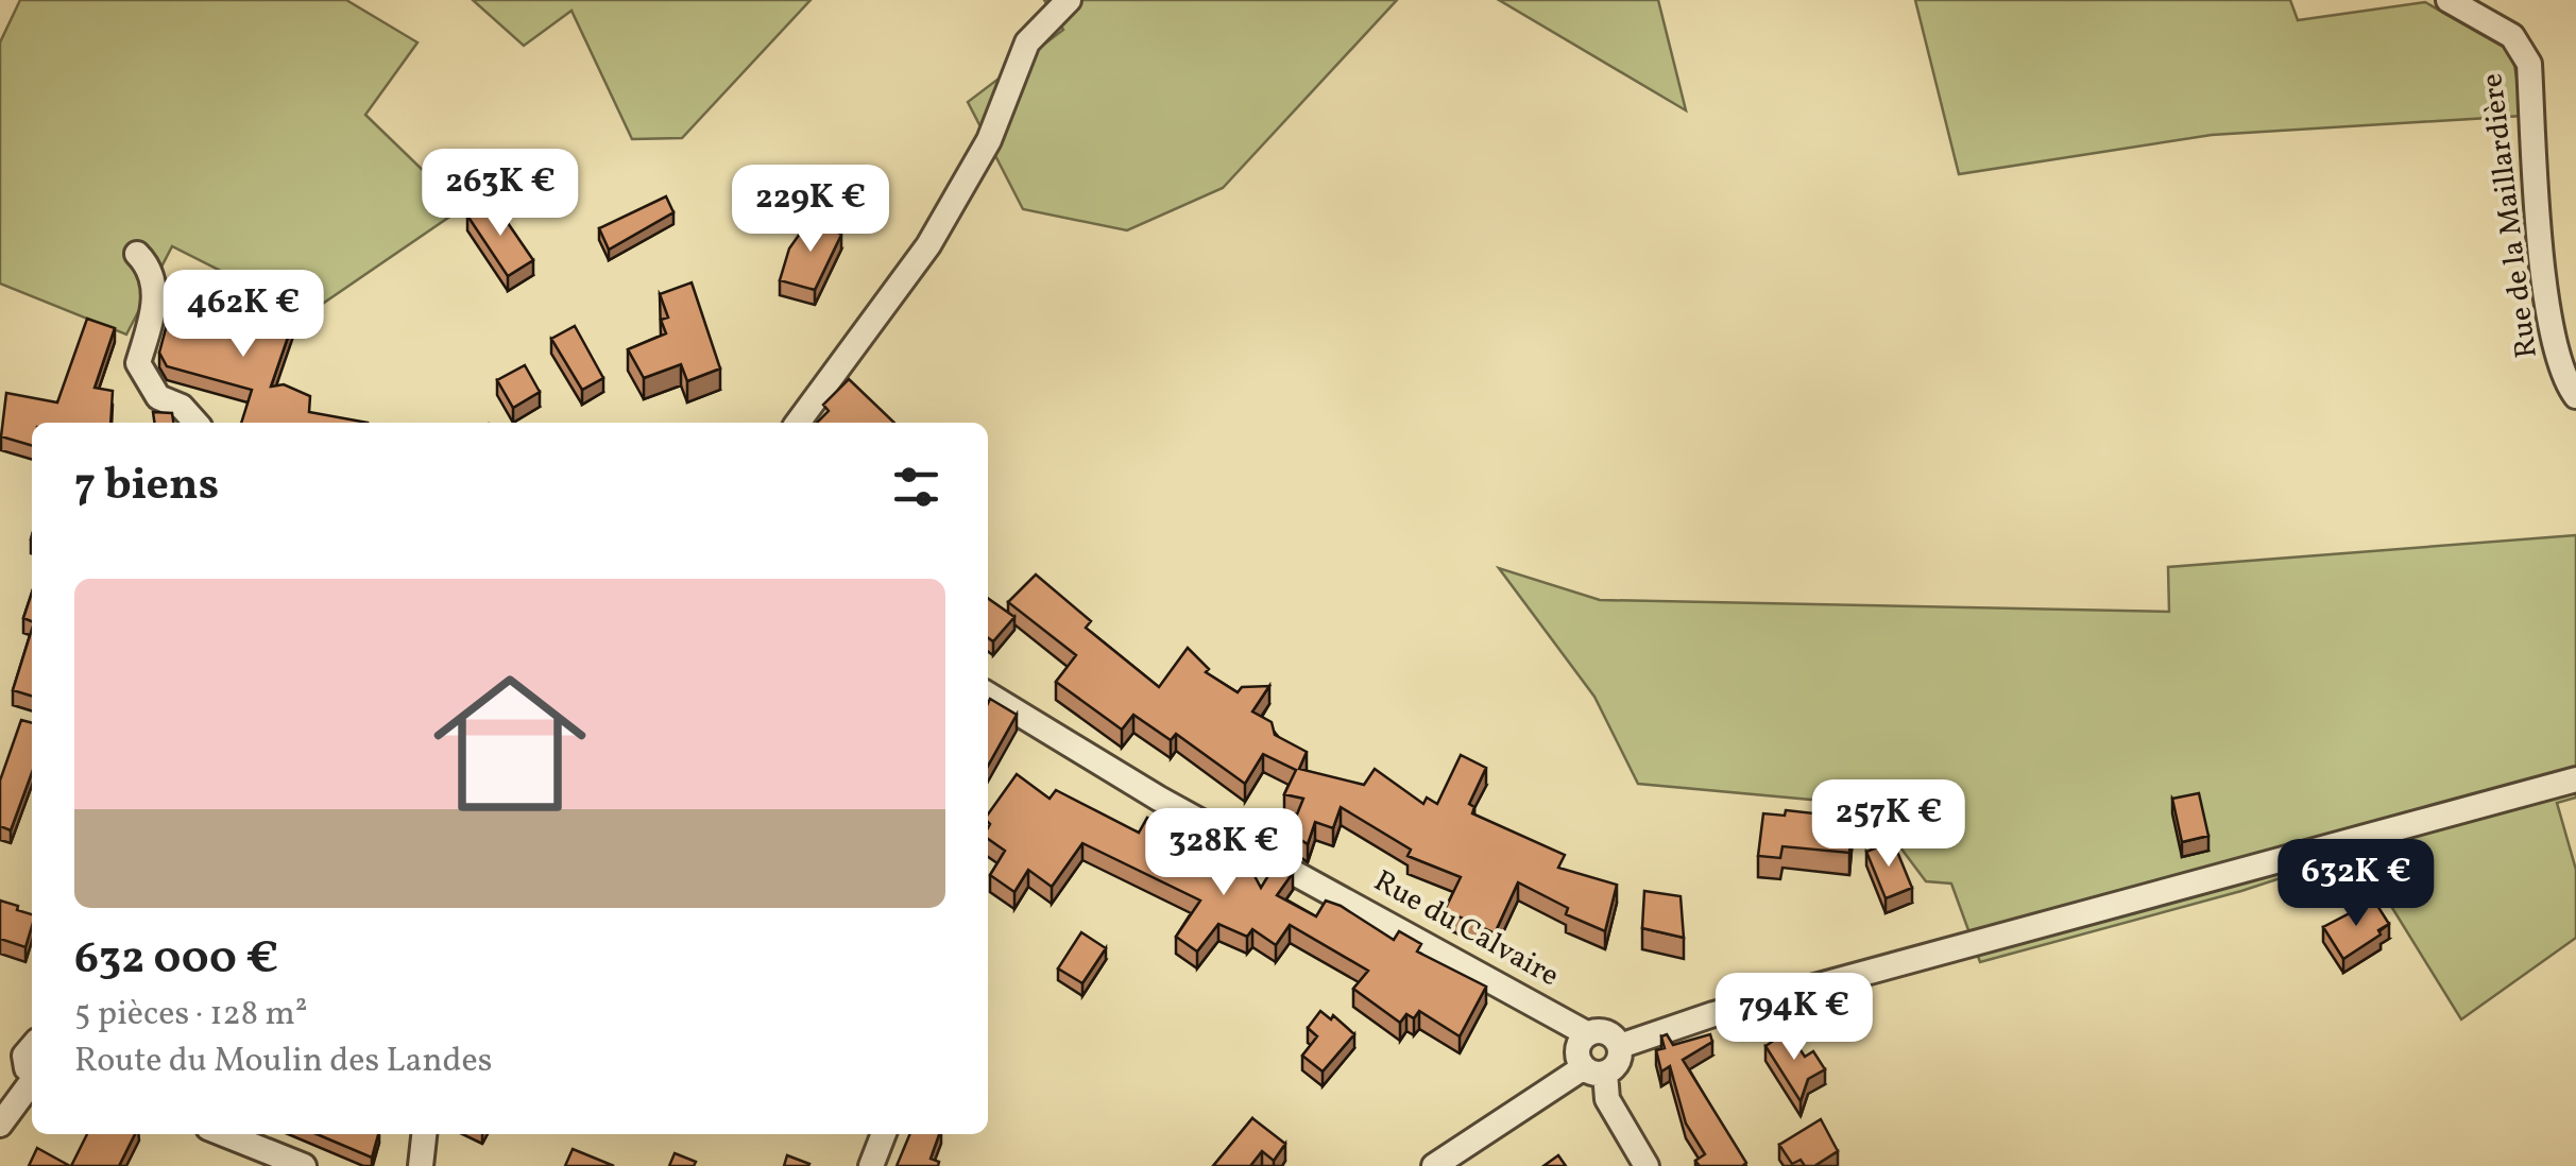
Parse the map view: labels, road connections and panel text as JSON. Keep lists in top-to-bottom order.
{
  "streets": {
    "street": ["Rue de la Maillardière", "Rue du Calvaire"]
  },
  "page": {
    "price": [
      "263K €",
      "229K €",
      "462K €",
      "257K €",
      "328K €",
      "632K €",
      "794K €"
    ],
    "heading": "7 biens",
    "list": [
      {
        "name": "632 000 €",
        "note": "5 pièces · 128 m² · Route du Moulin des Landes"
      }
    ]
  }
}
